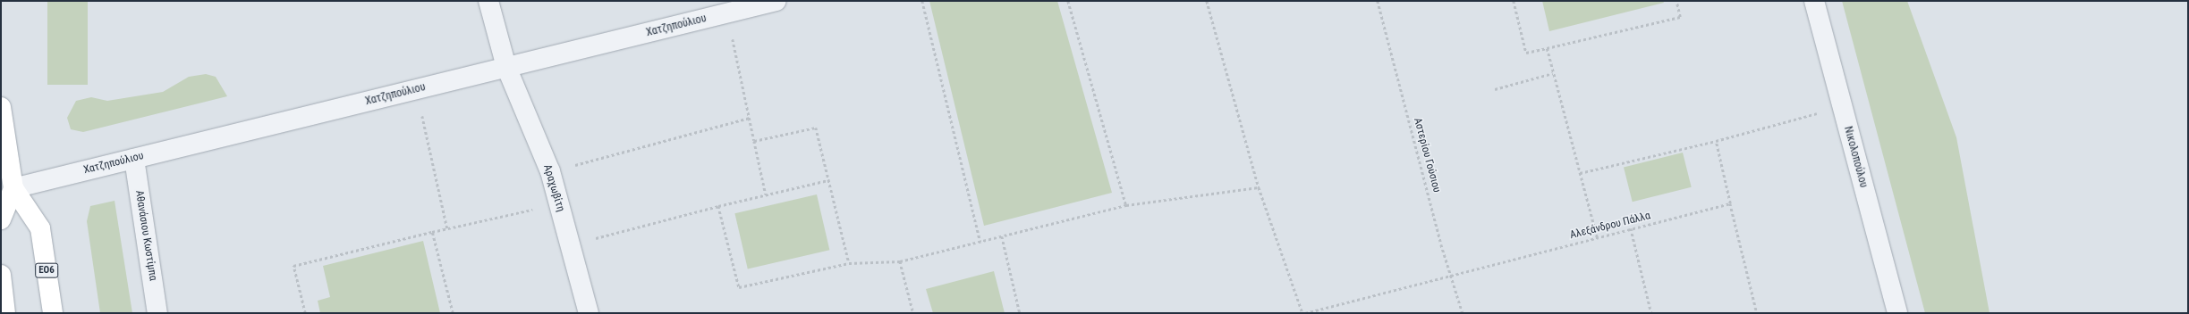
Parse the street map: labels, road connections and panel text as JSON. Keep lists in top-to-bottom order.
{
  "streets": {
    "main road": ["ΕΟ6"],
    "street": [
      "Χατζηπούλιου",
      "Νικολοπούλου",
      "Αραχωβίτη",
      "Αθανάσιου Κωστίμπα"
    ],
    "path": ["Αστερίου Γούσιου", "Αλεξάνδρου Πάλλα"]
  },
  "crossings": [
    ["Χατζηπούλιου", "Αραχωβίτη"],
    ["Χατζηπούλιου", "Αθανάσιου Κωστίμπα"],
    ["Χατζηπούλιου", "ΕΟ6"],
    ["Αστερίου Γούσιου", "Αλεξάνδρου Πάλλα"]
  ]
}
